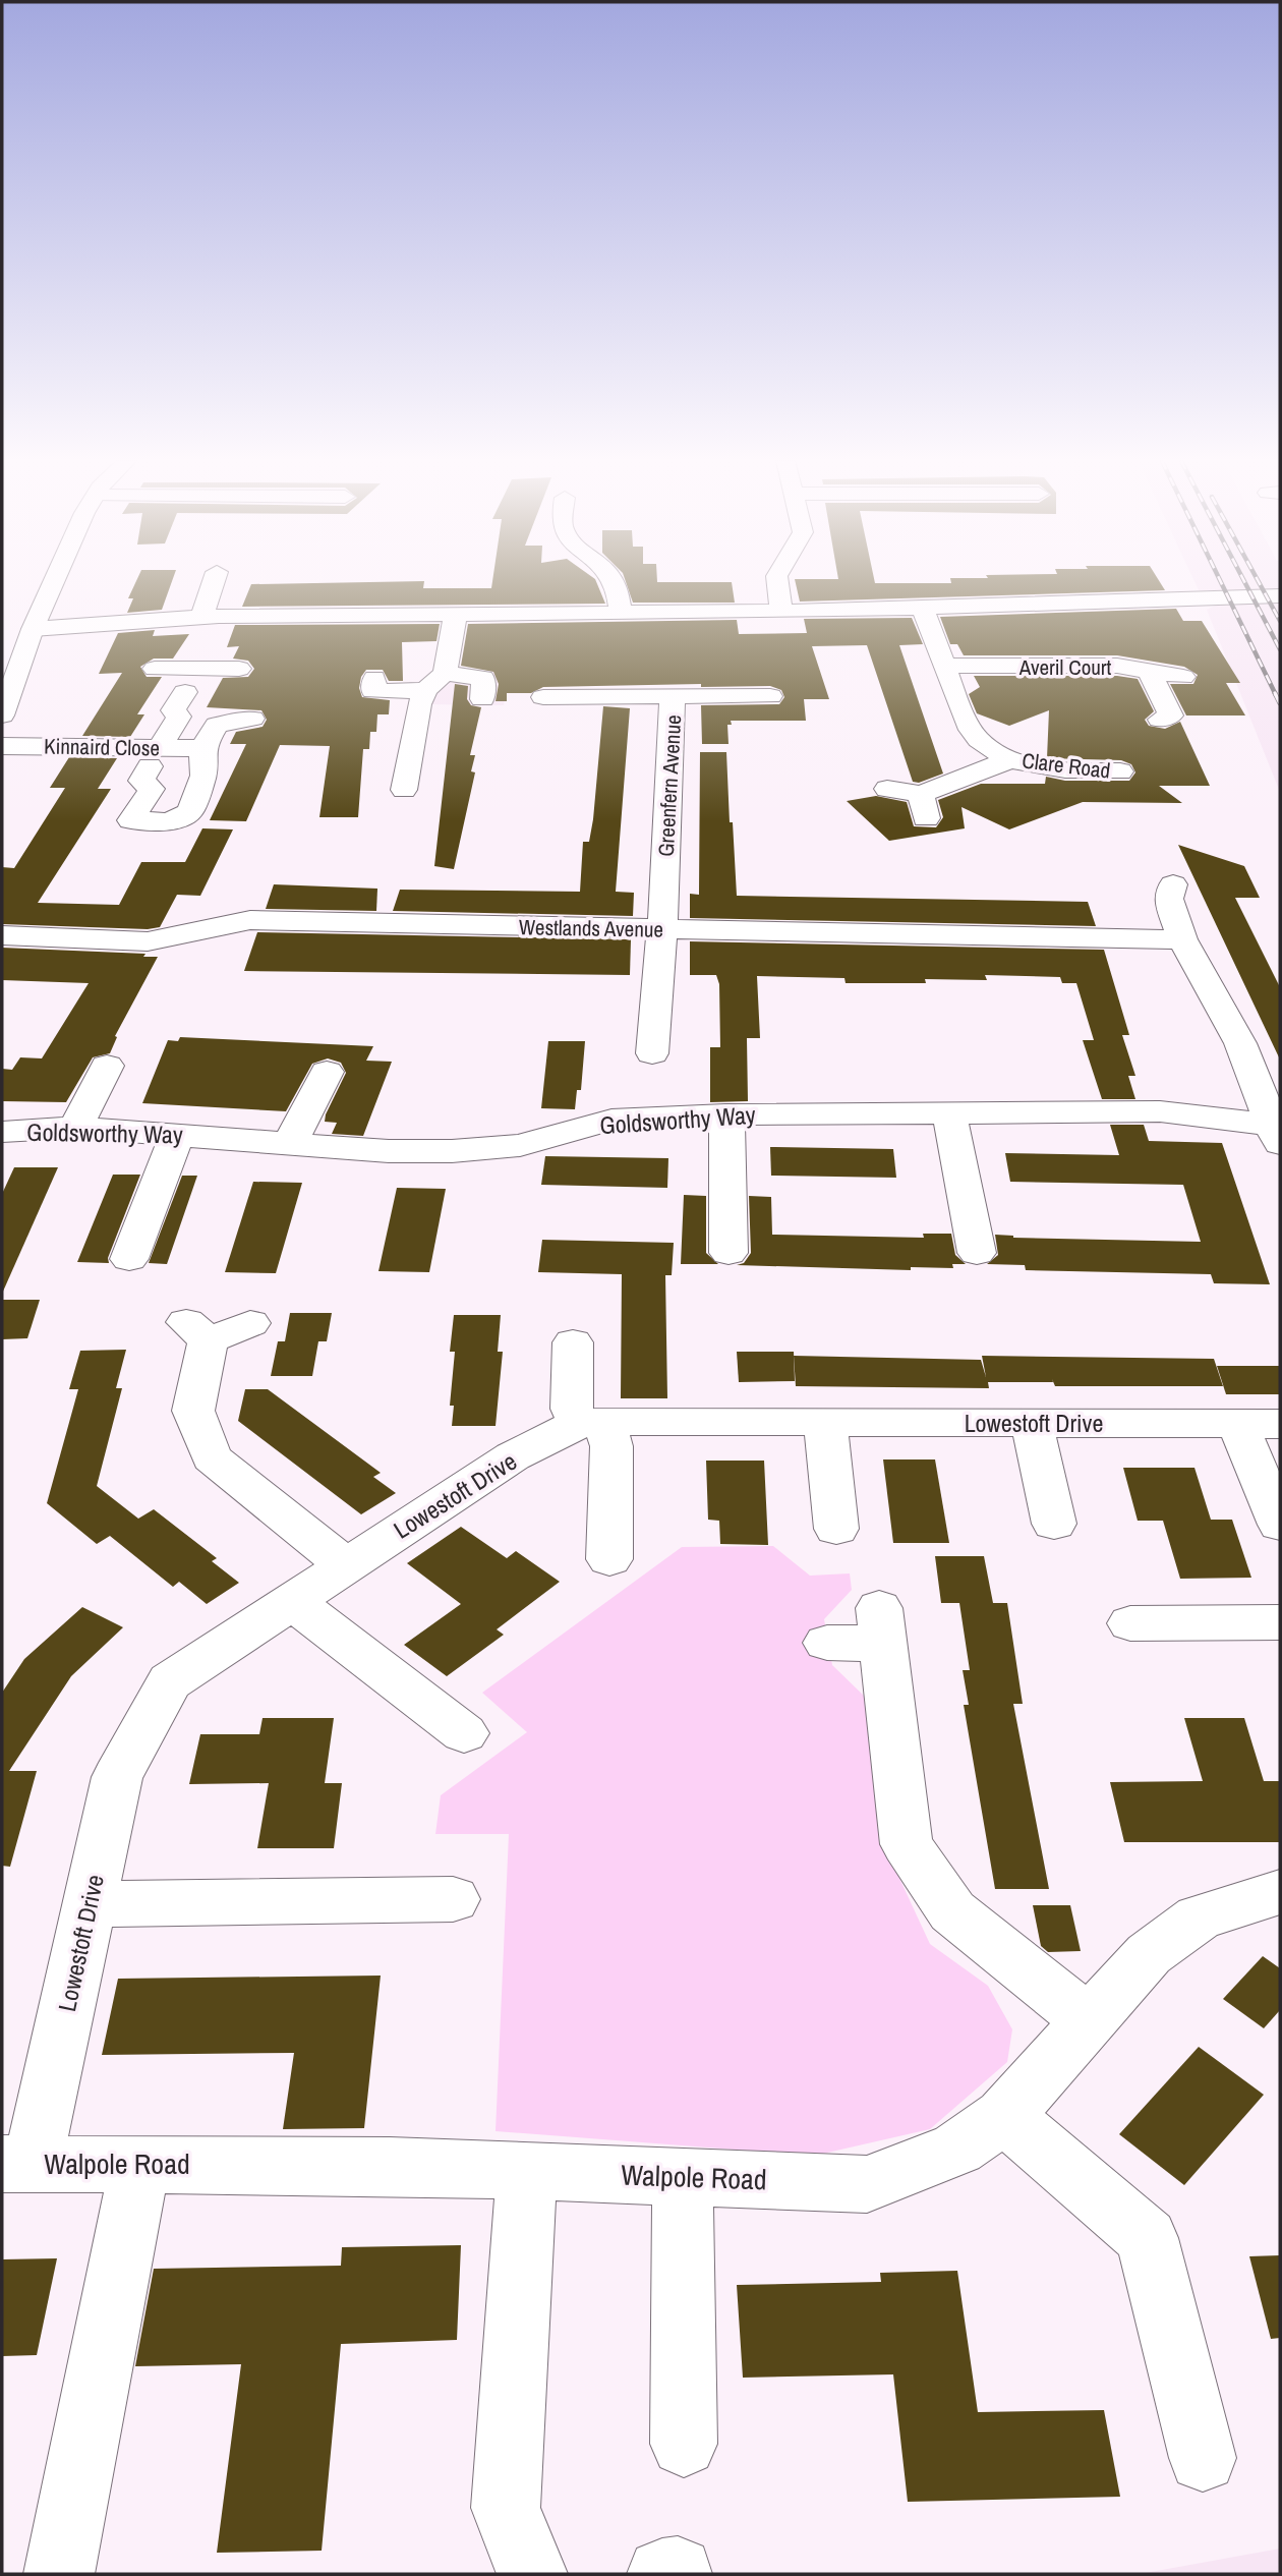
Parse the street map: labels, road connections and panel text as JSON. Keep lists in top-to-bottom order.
{
  "streets": {
    "street": [
      "Averil Court",
      "Kinnaird Close",
      "Clare Road",
      "Greenfern Avenue",
      "Westlands Avenue",
      "Goldsworthy Way",
      "Lowestoft Drive",
      "Walpole Road"
    ]
  },
  "crossings": [
    ["Averil Court", "Clare Road"],
    ["Greenfern Avenue", "Westlands Avenue"],
    ["Lowestoft Drive", "Walpole Road"]
  ]
}
